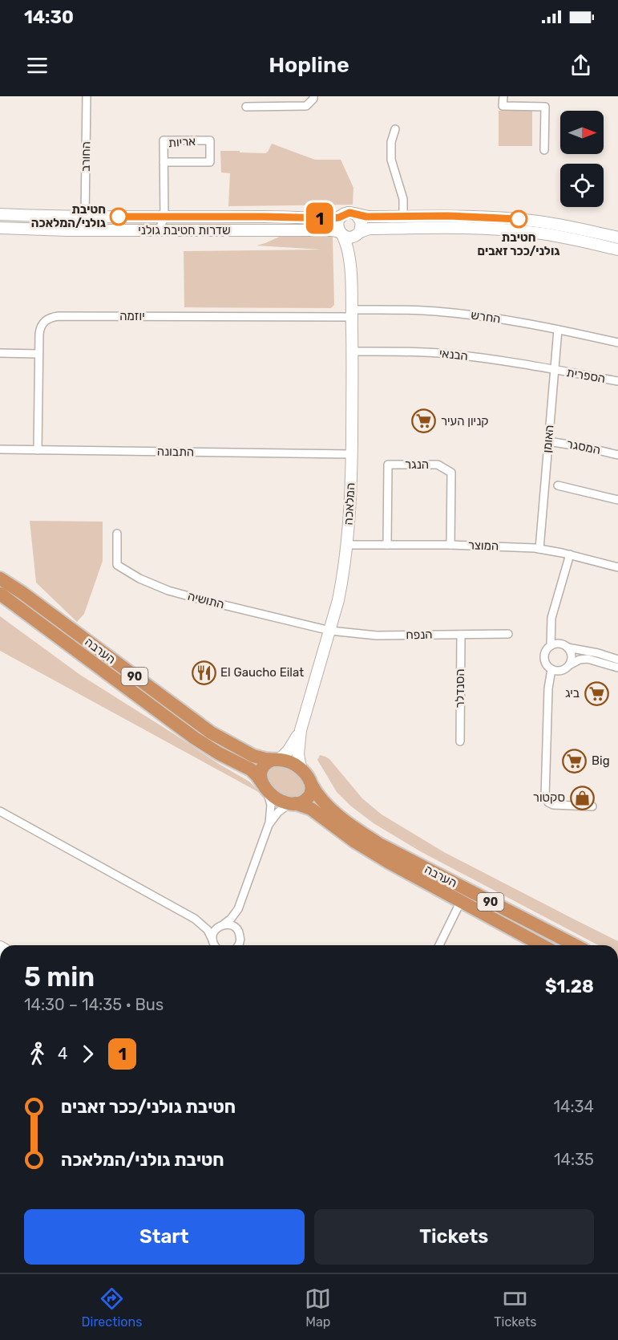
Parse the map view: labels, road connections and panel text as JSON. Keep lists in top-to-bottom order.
{
  "streets": {
    "highway": ["הערבה", "90"],
    "street": [
      "אריות",
      "החורב",
      "שדרות חטיבת גולני",
      "יוזמה",
      "החרש",
      "הבנאי",
      "הספרית",
      "האומן",
      "המסגר",
      "התבונה",
      "הנגר",
      "המלאכה",
      "המוצר",
      "התושיה",
      "הנפח",
      "הסנדלר"
    ]
  },
  "crossings": [
    ["אריות", "שדרות חטיבת גולני"],
    ["החורב", "שדרות חטיבת גולני"],
    ["שדרות חטיבת גולני", "המלאכה"],
    ["יוזמה", "החרש"],
    ["יוזמה", "התבונה"],
    ["יוזמה", "המלאכה"],
    ["החרש", "האומן"],
    ["החרש", "המלאכה"],
    ["הבנאי", "הספרית"],
    ["הבנאי", "האומן"],
    ["הבנאי", "המלאכה"],
    ["הספרית", "האומן"],
    ["האומן", "המסגר"],
    ["האומן", "המוצר"],
    ["התבונה", "המלאכה"],
    ["הנגר", "המוצר"],
    ["המלאכה", "המוצר"],
    ["המלאכה", "התושיה"],
    ["המלאכה", "הנפח"],
    ["המלאכה", "הערבה"],
    ["המלאכה", "90"],
    ["התושיה", "הנפח"],
    ["הנפח", "הסנדלר"],
    ["הערבה", "90"]
  ],
  "places": {
    "other": ["חטיבת גולני/המלאכה", "חטיבת גולני/ככר זאבים"],
    "supermarket": ["קניון העיר", "ביג", "Big"],
    "restaurant": ["El Gaucho Eilat"],
    "shop": ["סקטור"]
  },
  "lines": ["bus line 1"],
  "north": "right",
  "page": {
    "status": "14:30",
    "header": "Hopline",
    "on_map": "1",
    "heading": ["5 min", "14:30 – 14:35 · Bus", "$1.28"],
    "legs": ["4", "1"],
    "list": [
      {
        "name": "חטיבת גולני/ככר זאבים",
        "value": "14:34"
      },
      {
        "name": "חטיבת גולני/המלאכה",
        "value": "14:35"
      }
    ],
    "buttons": ["Start", "Tickets"],
    "tabs": ["Directions", "Map", "Tickets"]
  }
}
